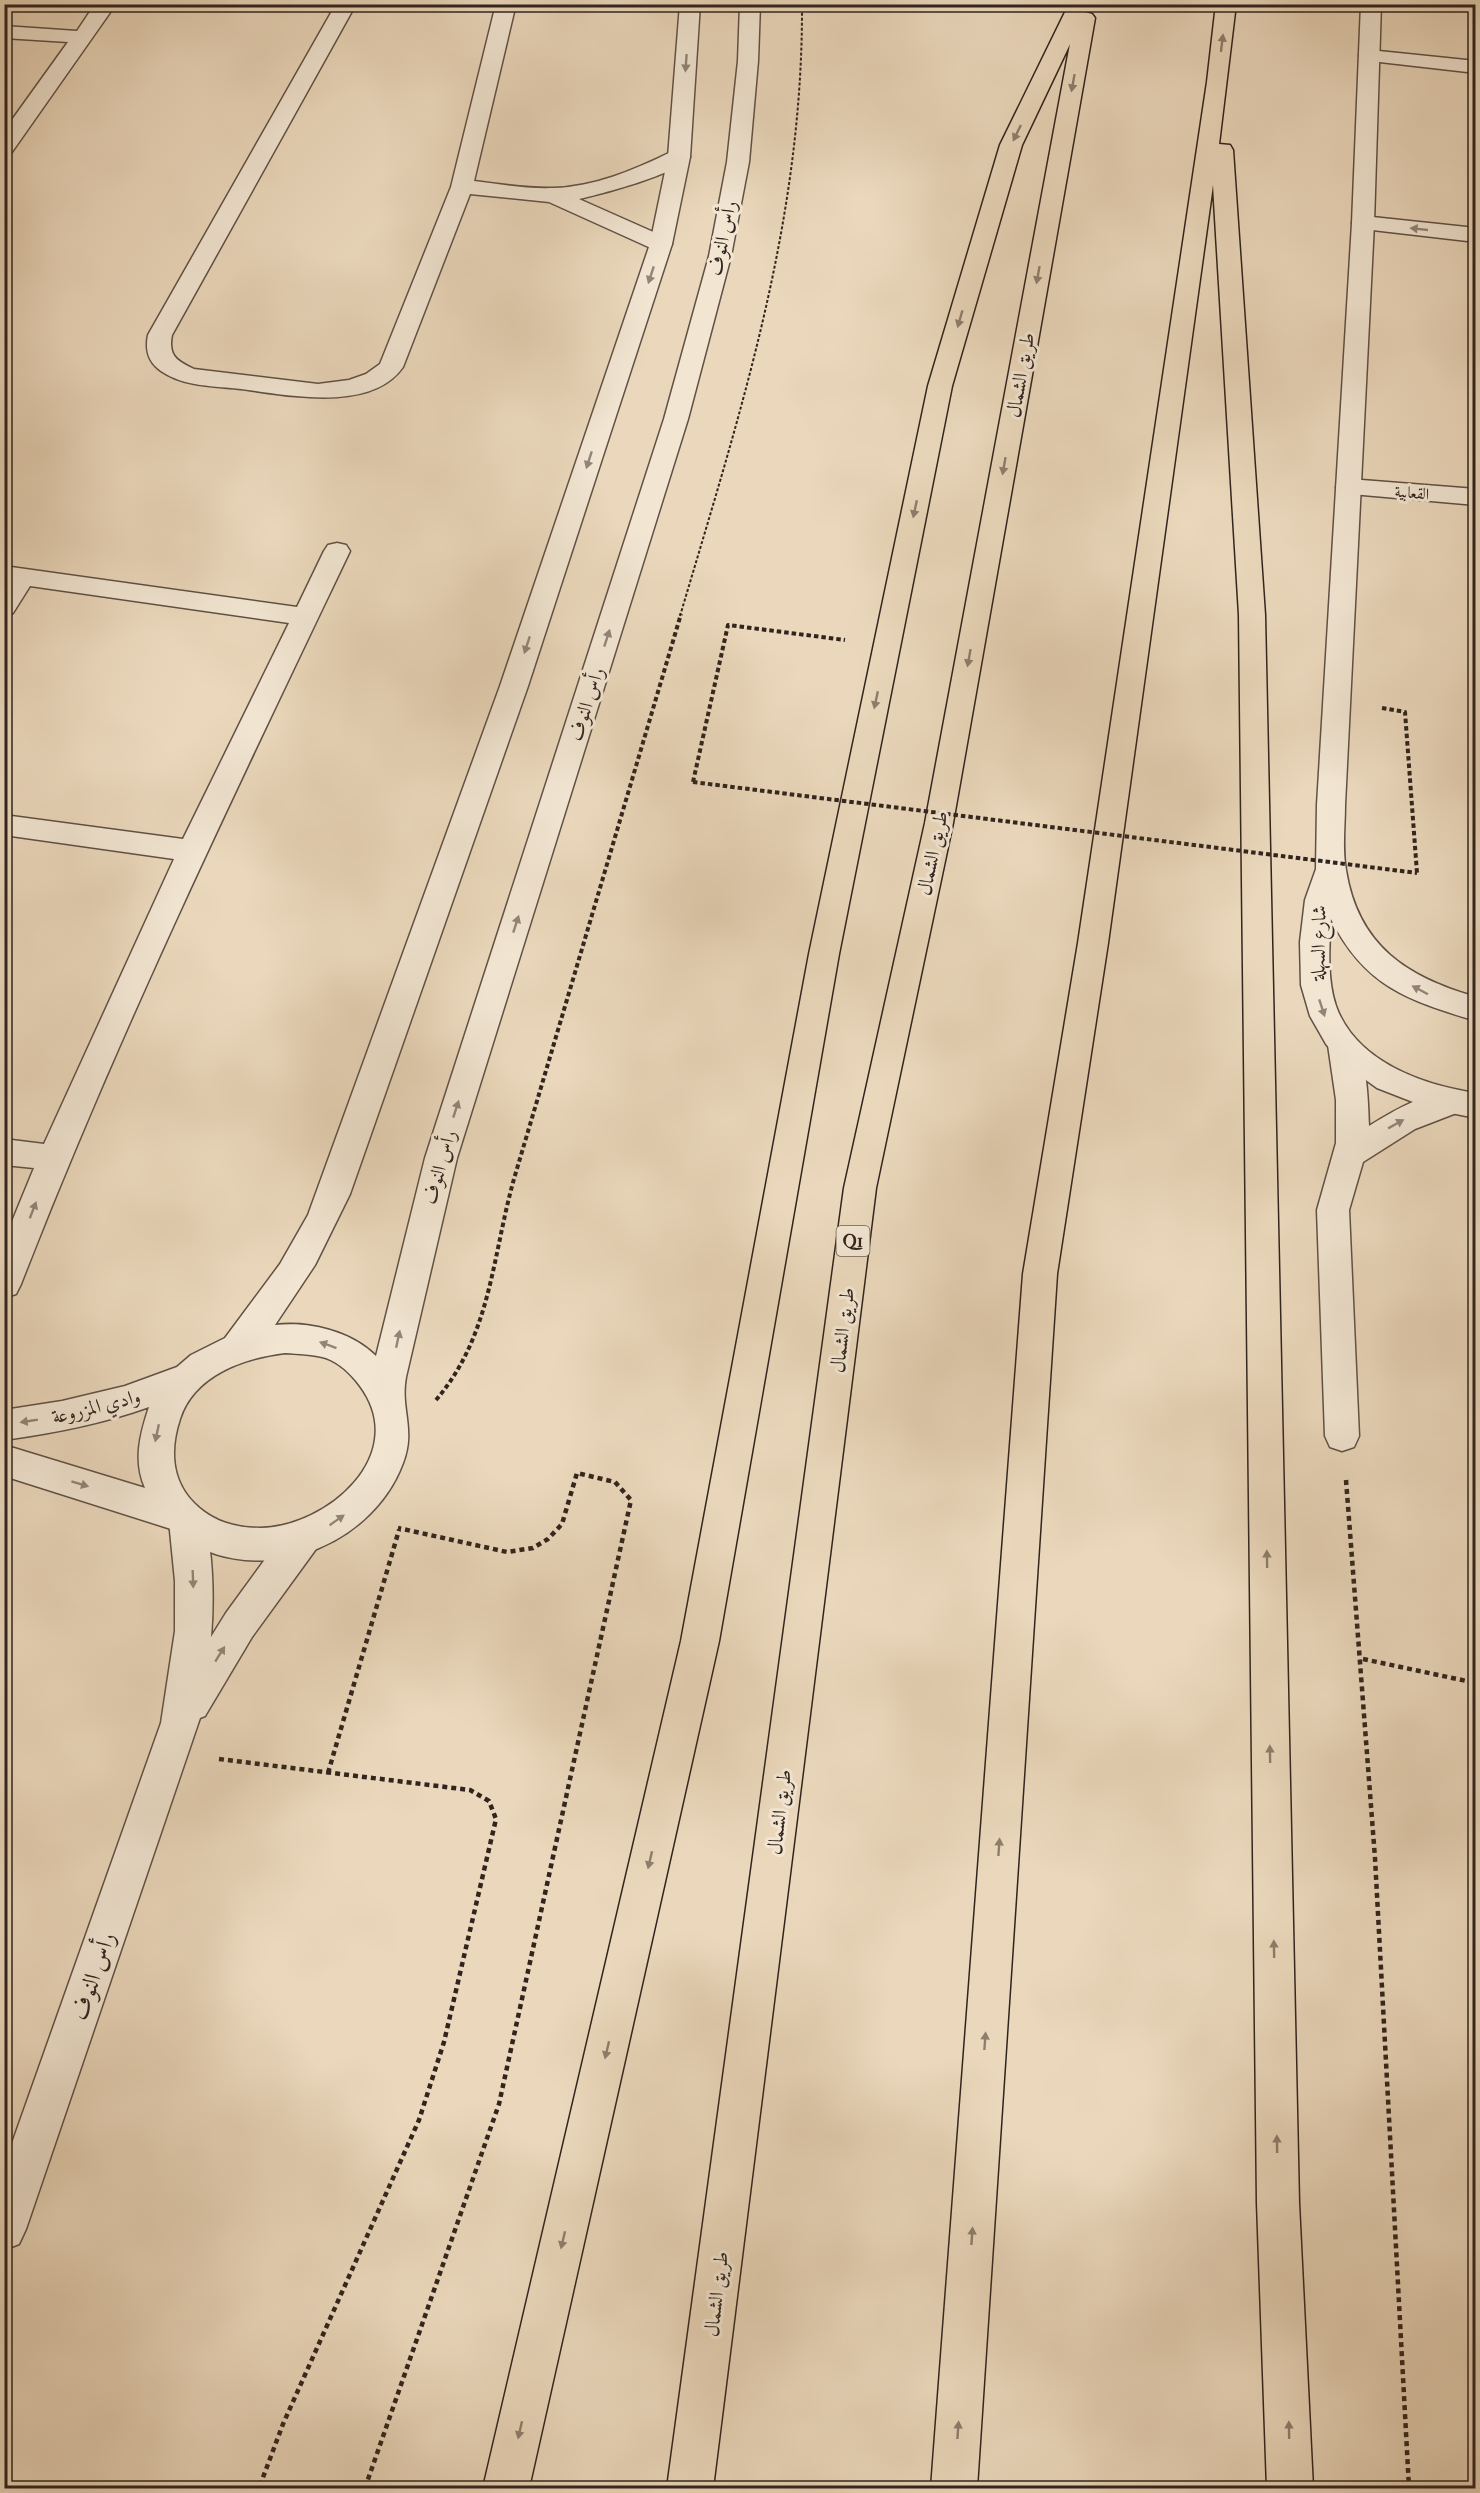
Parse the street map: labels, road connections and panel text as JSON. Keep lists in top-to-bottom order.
{
  "streets": {
    "highway": ["طريق الشمال", "Q1"],
    "street": [
      "رأس النوف",
      "القعابية",
      "شارع السهلة",
      "وادي المزروعة"
    ]
  },
  "one_way": ["وادي المزروعة"]
}
